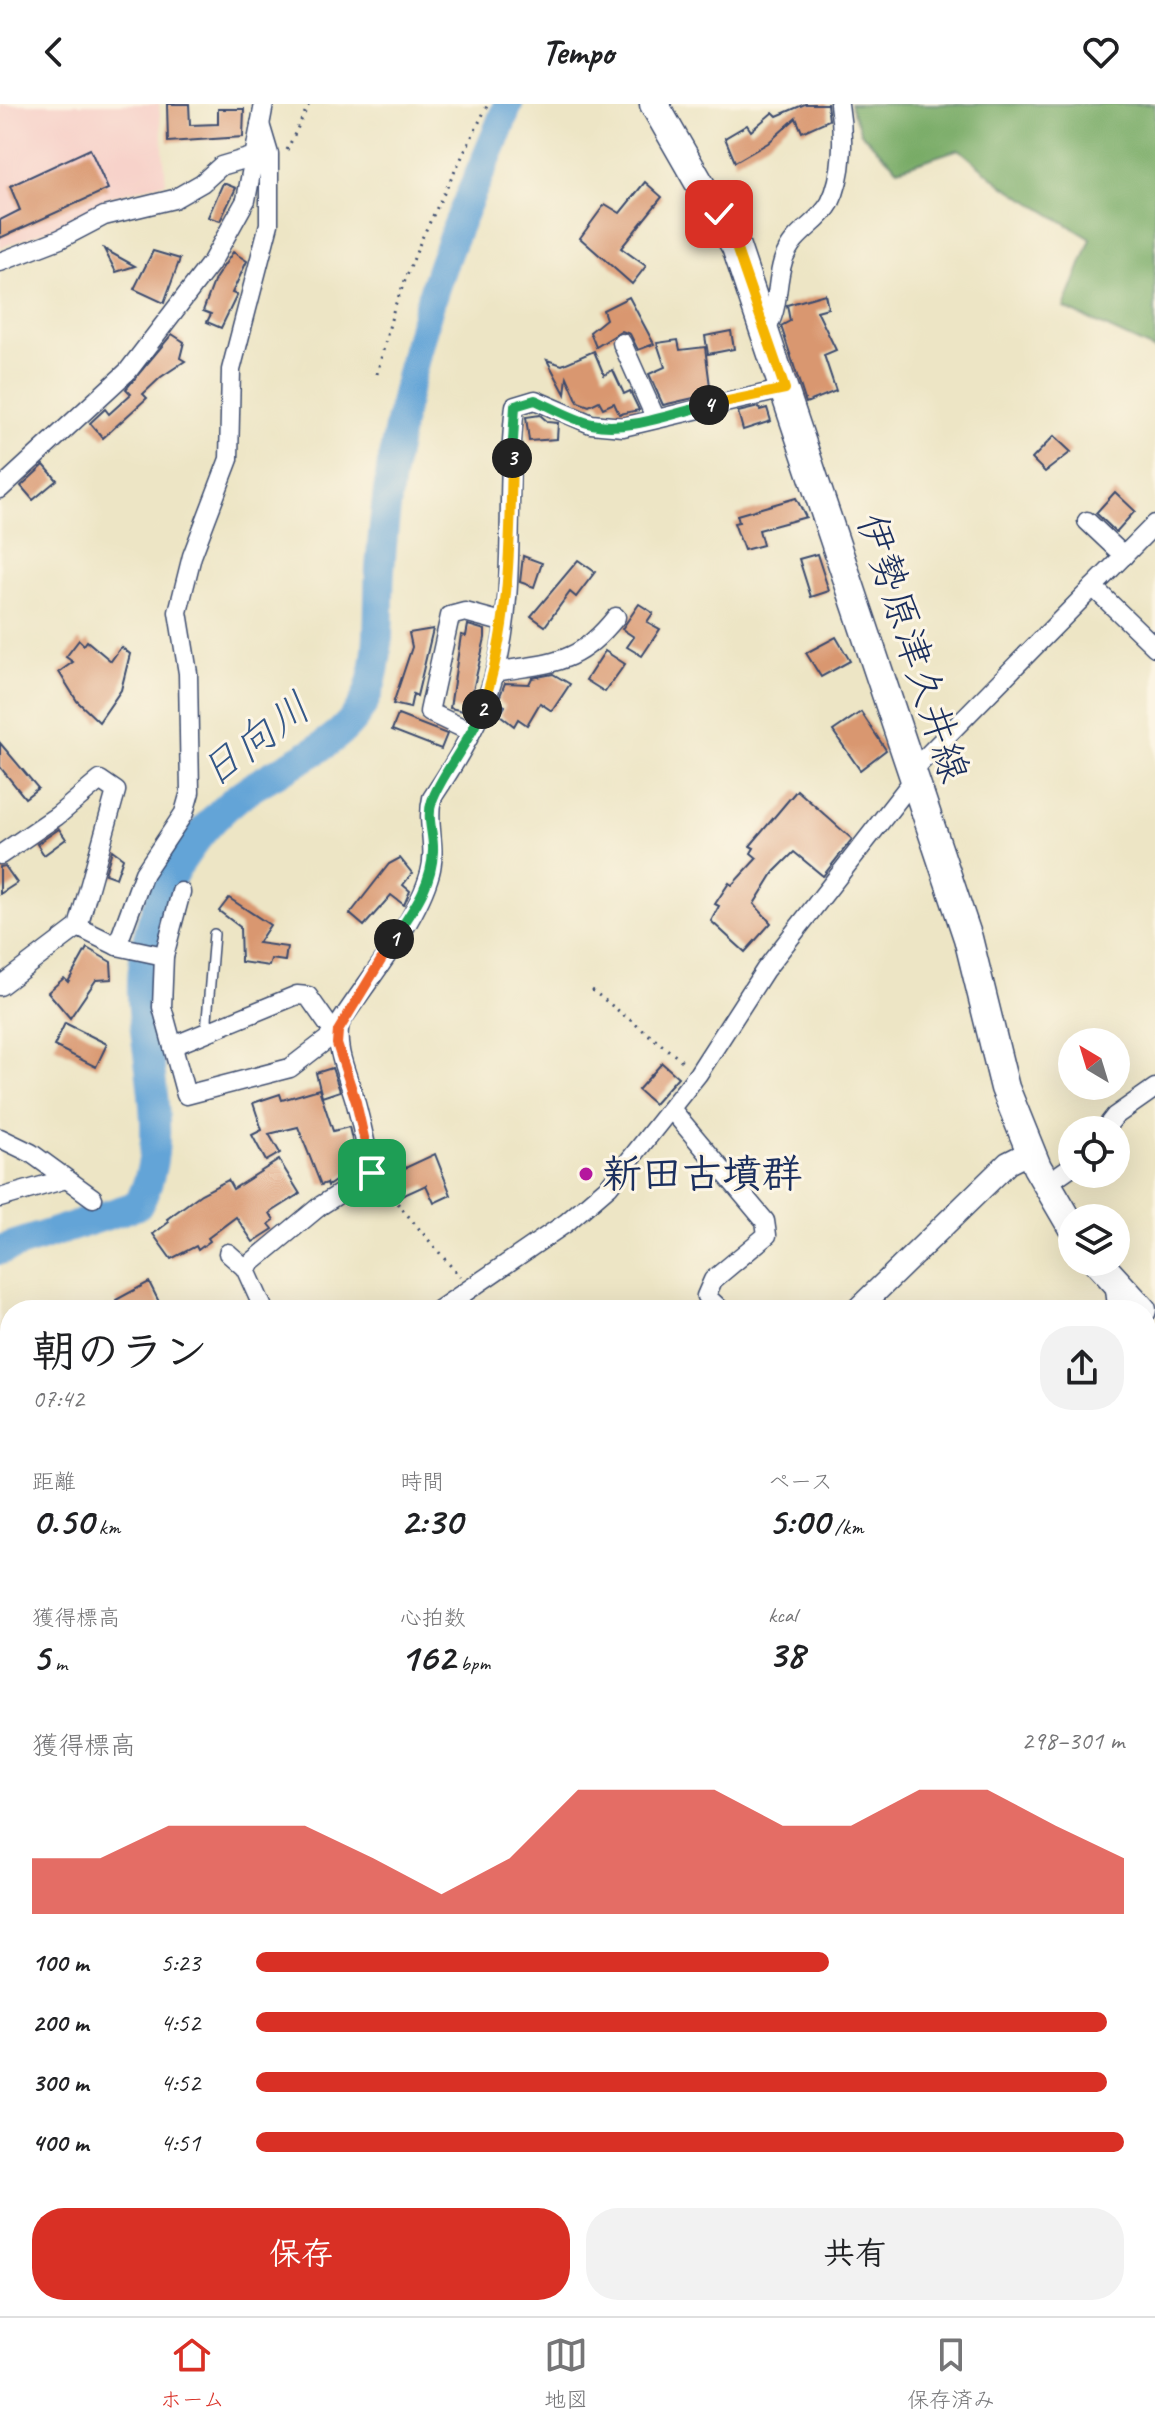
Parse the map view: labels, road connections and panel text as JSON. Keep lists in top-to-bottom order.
{
  "streets": {
    "main road": ["伊勢原津久井線"]
  },
  "water": ["日向川"],
  "places": ["新田古墳群"],
  "north": "top left",
  "page": {
    "header": "Tempo",
    "pins": [
      "4",
      "3",
      "2",
      "1"
    ],
    "heading": ["朝のラン", "07:42"],
    "stats": [
      ["距離", "0.50 km"],
      ["時間", "2:30"],
      ["ペース", "5:00 /km"],
      ["獲得標高", "5 m"],
      ["心拍数", "162 bpm"],
      ["kcal", "38"]
    ],
    "chart": ["獲得標高", "298–301 m"],
    "list": [
      {
        "name": "100 m",
        "note": "5:23"
      },
      {
        "name": "200 m",
        "note": "4:52"
      },
      {
        "name": "300 m",
        "note": "4:52"
      },
      {
        "name": "400 m",
        "note": "4:51"
      }
    ],
    "buttons": ["保存", "共有"],
    "tabs": ["ホーム", "地図", "保存済み"]
  }
}
